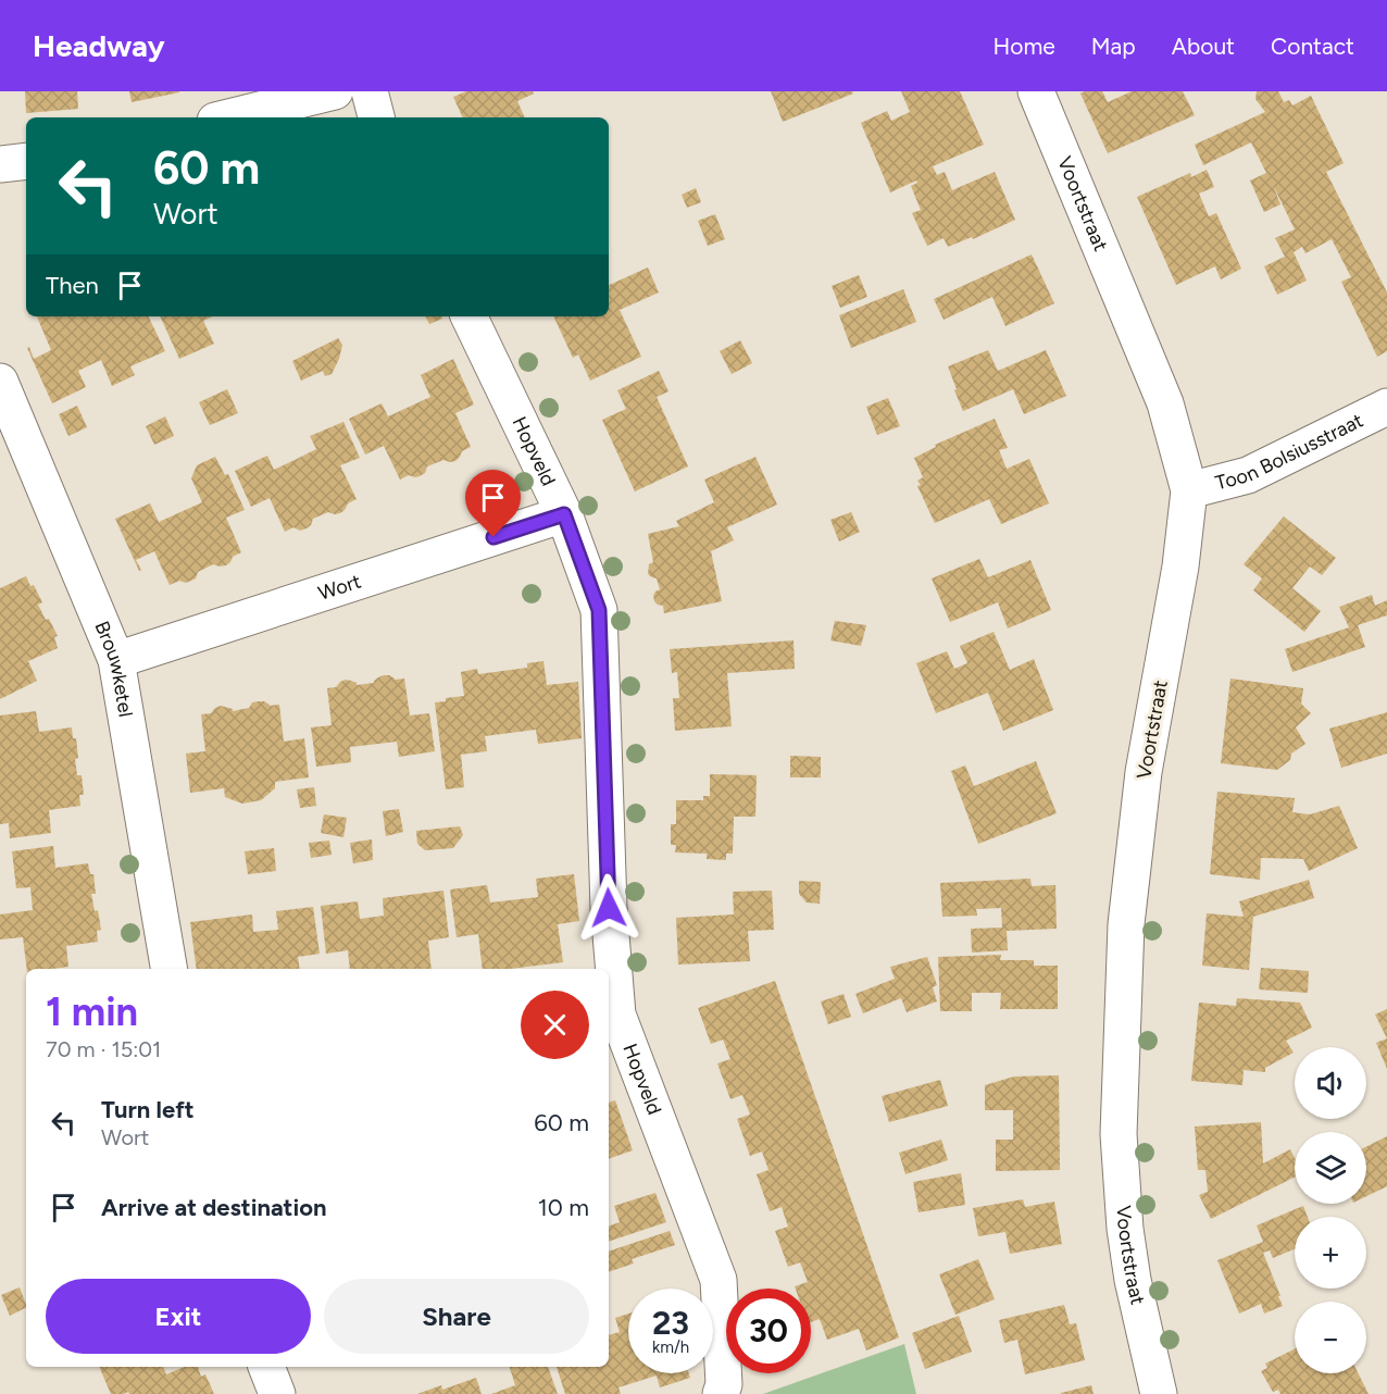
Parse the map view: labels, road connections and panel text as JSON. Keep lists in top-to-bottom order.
{
  "streets": {
    "street": [
      "Voortstraat",
      "Toon Bolsiusstraat",
      "Hopveld",
      "Wort",
      "Brouwketel"
    ]
  },
  "crossings": [
    ["Voortstraat", "Toon Bolsiusstraat"],
    ["Hopveld", "Wort"],
    ["Wort", "Brouwketel"]
  ],
  "page": {
    "header": "Headway",
    "nav": [
      "Home",
      "Map",
      "About",
      "Contact"
    ],
    "turn": ["60 m", "Wort"],
    "then": "Then",
    "heading": ["1 min", "70 m · 15:01"],
    "map_buttons": ["+", "−"],
    "list": [
      {
        "name": "Turn left",
        "note": "Wort",
        "value": "60 m"
      },
      {
        "name": "Arrive at destination",
        "value": "10 m"
      }
    ],
    "buttons": ["Exit", "Share"],
    "speed": "23 km/h",
    "limit": "30"
  }
}
